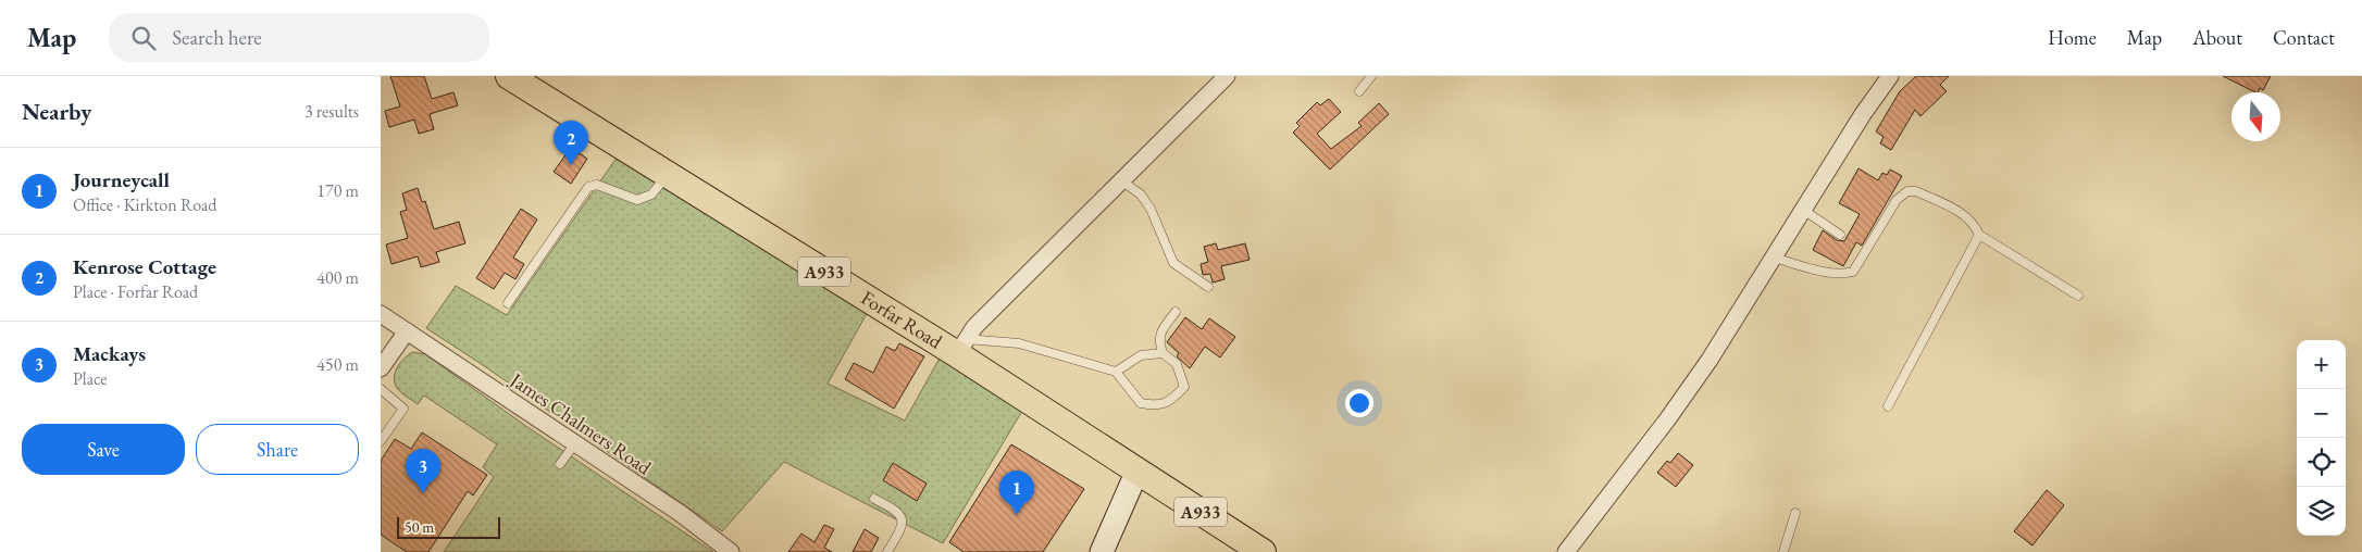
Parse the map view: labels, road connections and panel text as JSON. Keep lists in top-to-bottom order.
{
  "streets": {
    "main road": ["A933", "Forfar Road"],
    "street": ["James Chalmers Road"]
  },
  "scale_bar": "50 m",
  "north": "bottom",
  "page": {
    "header": "Map",
    "search": "Search here",
    "nav": [
      "Home",
      "Map",
      "About",
      "Contact"
    ],
    "heading": ["Nearby", "3 results"],
    "pins": ["2", "3", "1"],
    "list": [
      {
        "mark": "1",
        "name": "Journeycall",
        "note": "Office · Kirkton Road",
        "value": "170 m"
      },
      {
        "mark": "2",
        "name": "Kenrose Cottage",
        "note": "Place · Forfar Road",
        "value": "400 m"
      },
      {
        "mark": "3",
        "name": "Mackays",
        "note": "Place",
        "value": "450 m"
      }
    ],
    "map_buttons": ["+", "−"],
    "buttons": ["Save", "Share"],
    "scale": "50 m"
  }
}
